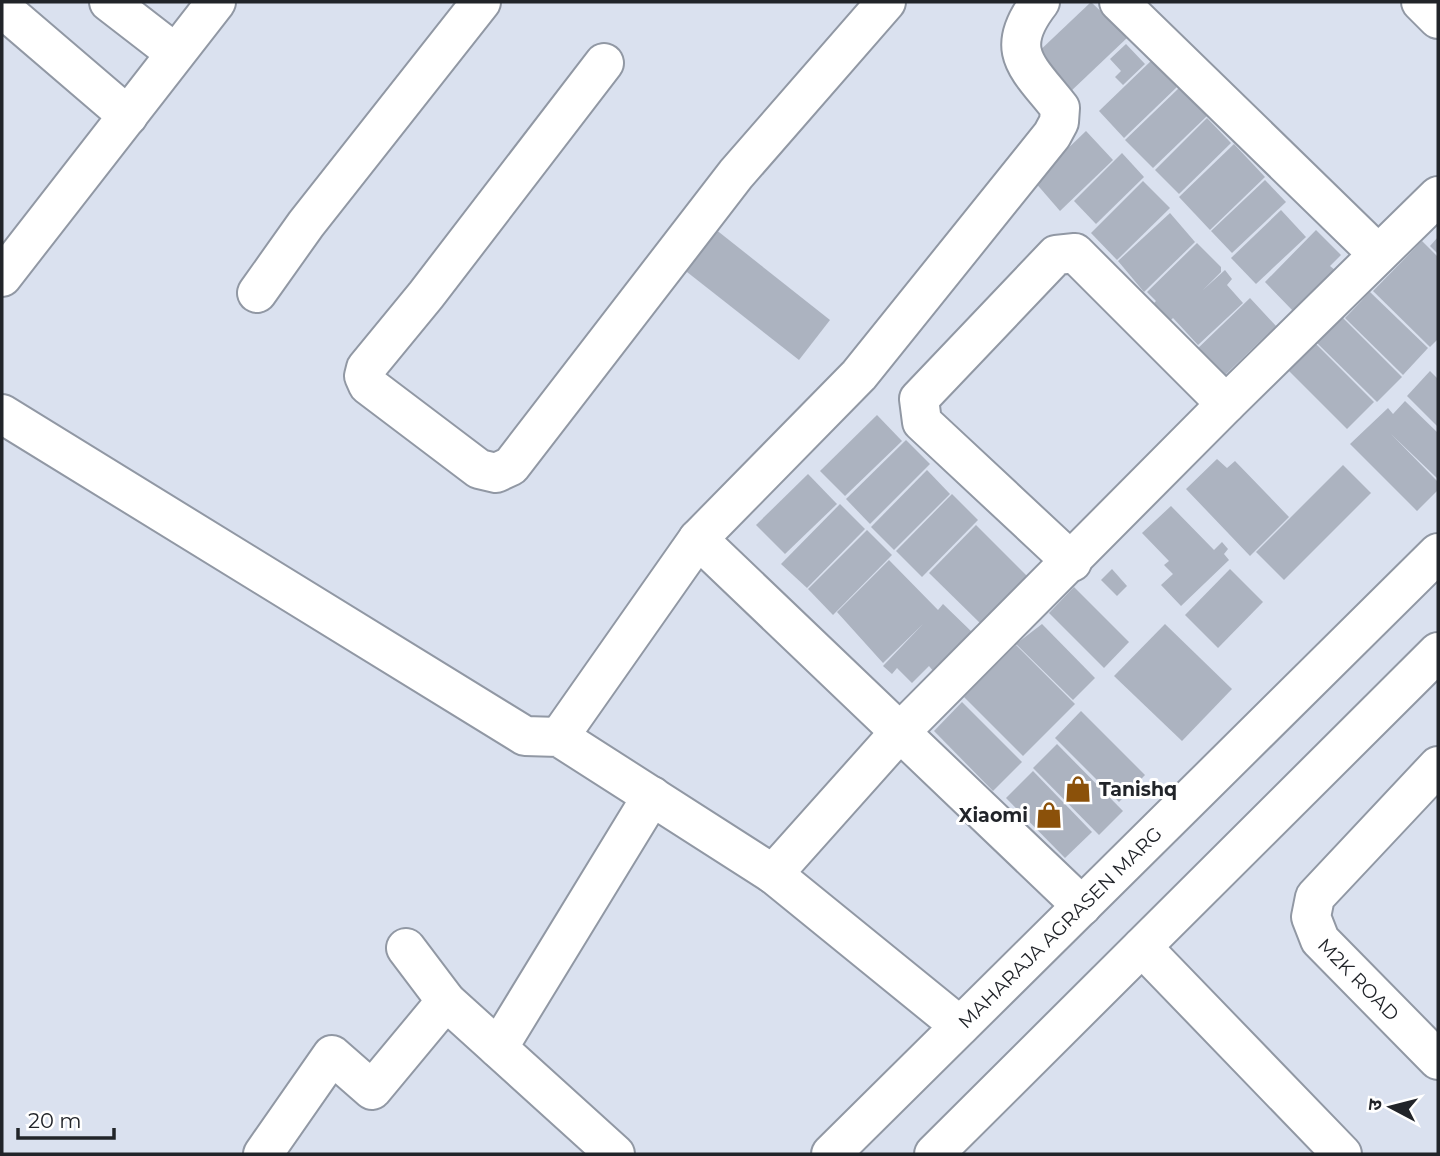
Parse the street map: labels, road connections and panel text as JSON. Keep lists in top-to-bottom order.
{
  "streets": {
    "street": ["MAHARAJA AGRASEN MARG", "M2K ROAD"]
  },
  "places": {
    "shop": ["Tanishq", "Xiaomi"]
  },
  "scale_bar": "20 m",
  "north": "left"
}
